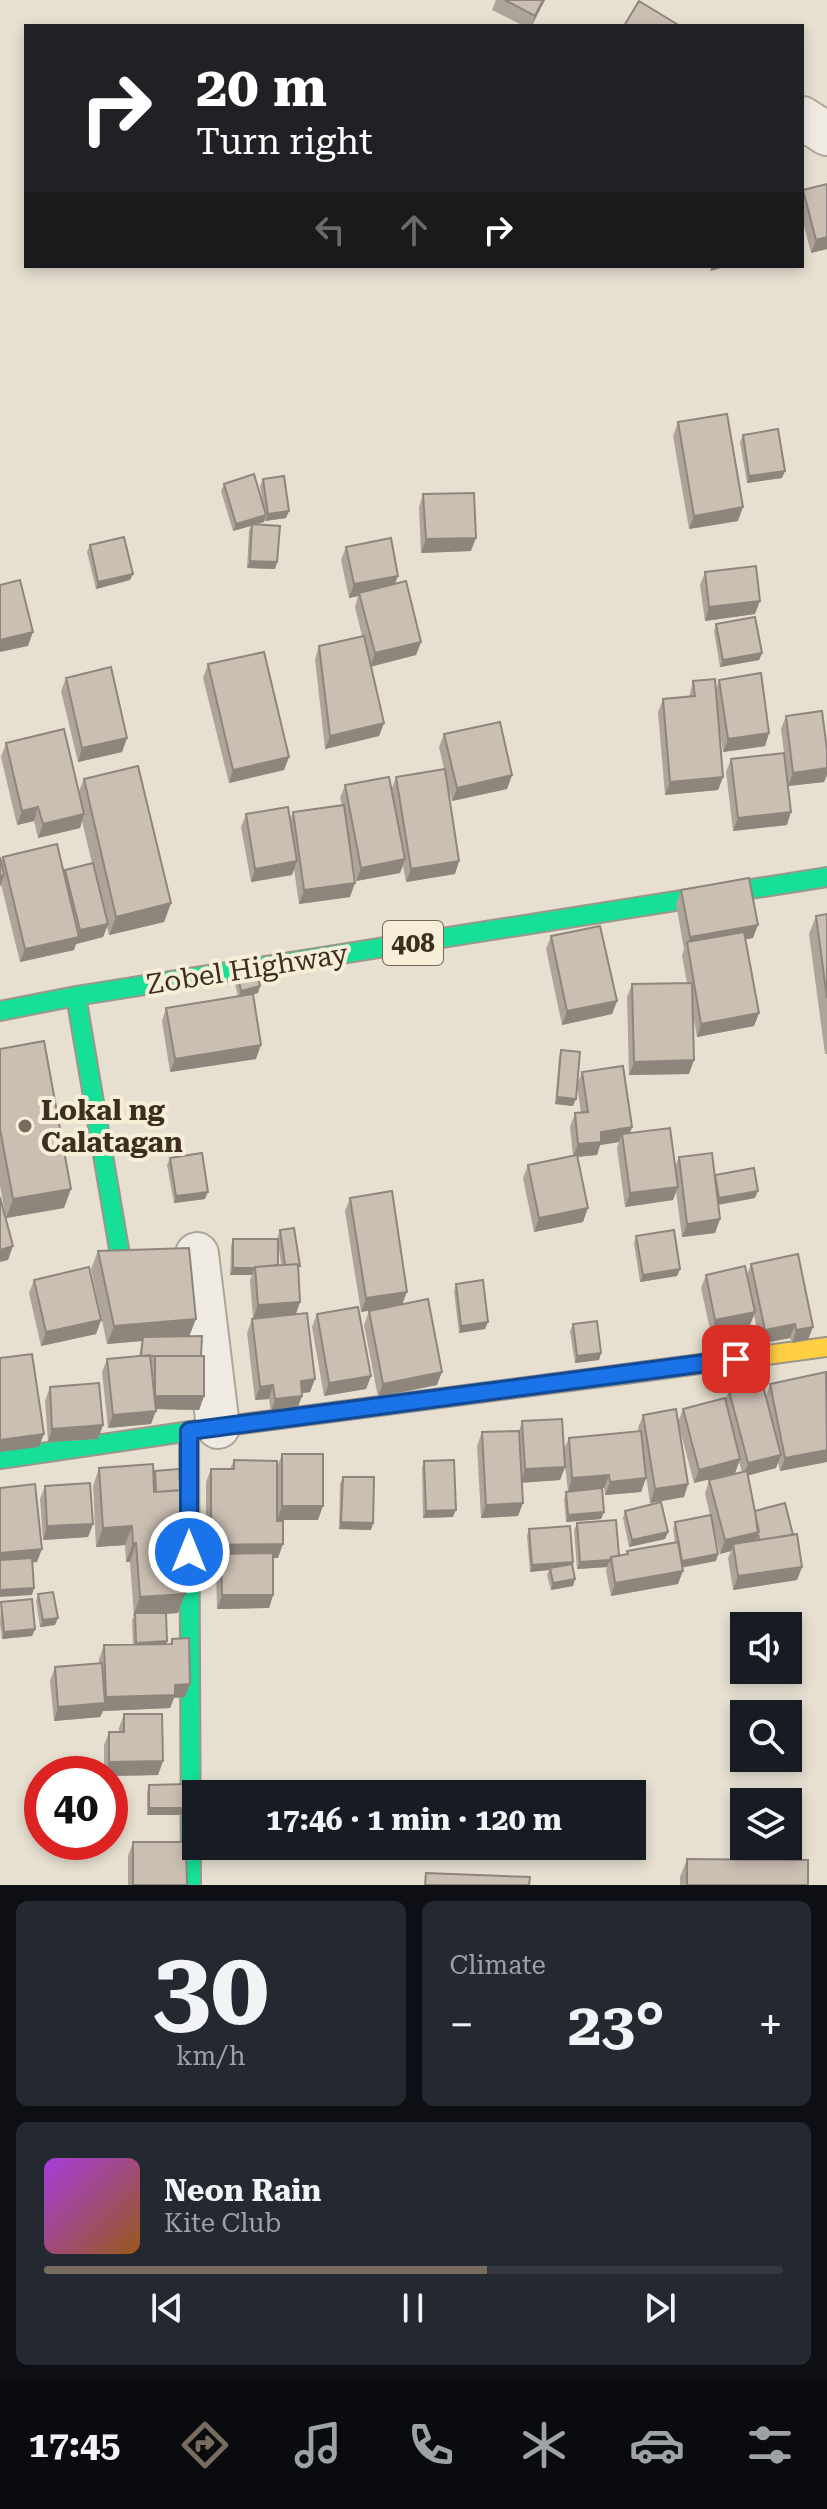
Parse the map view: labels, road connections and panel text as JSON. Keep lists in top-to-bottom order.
{
  "streets": {
    "street": ["408", "Zobel Highway"]
  },
  "places": ["Lokal ng Calatagan"],
  "page": {
    "turn": ["20 m", "Turn right"],
    "limit": "40",
    "trip": "17:46 · 1 min · 120 m",
    "tile": [
      ["30", "km/h"],
      "Climate"
    ],
    "heat": ["−", "23°", "+"],
    "song": ["Neon Rain", "Kite Club"],
    "tabs": "17:45"
  }
}
